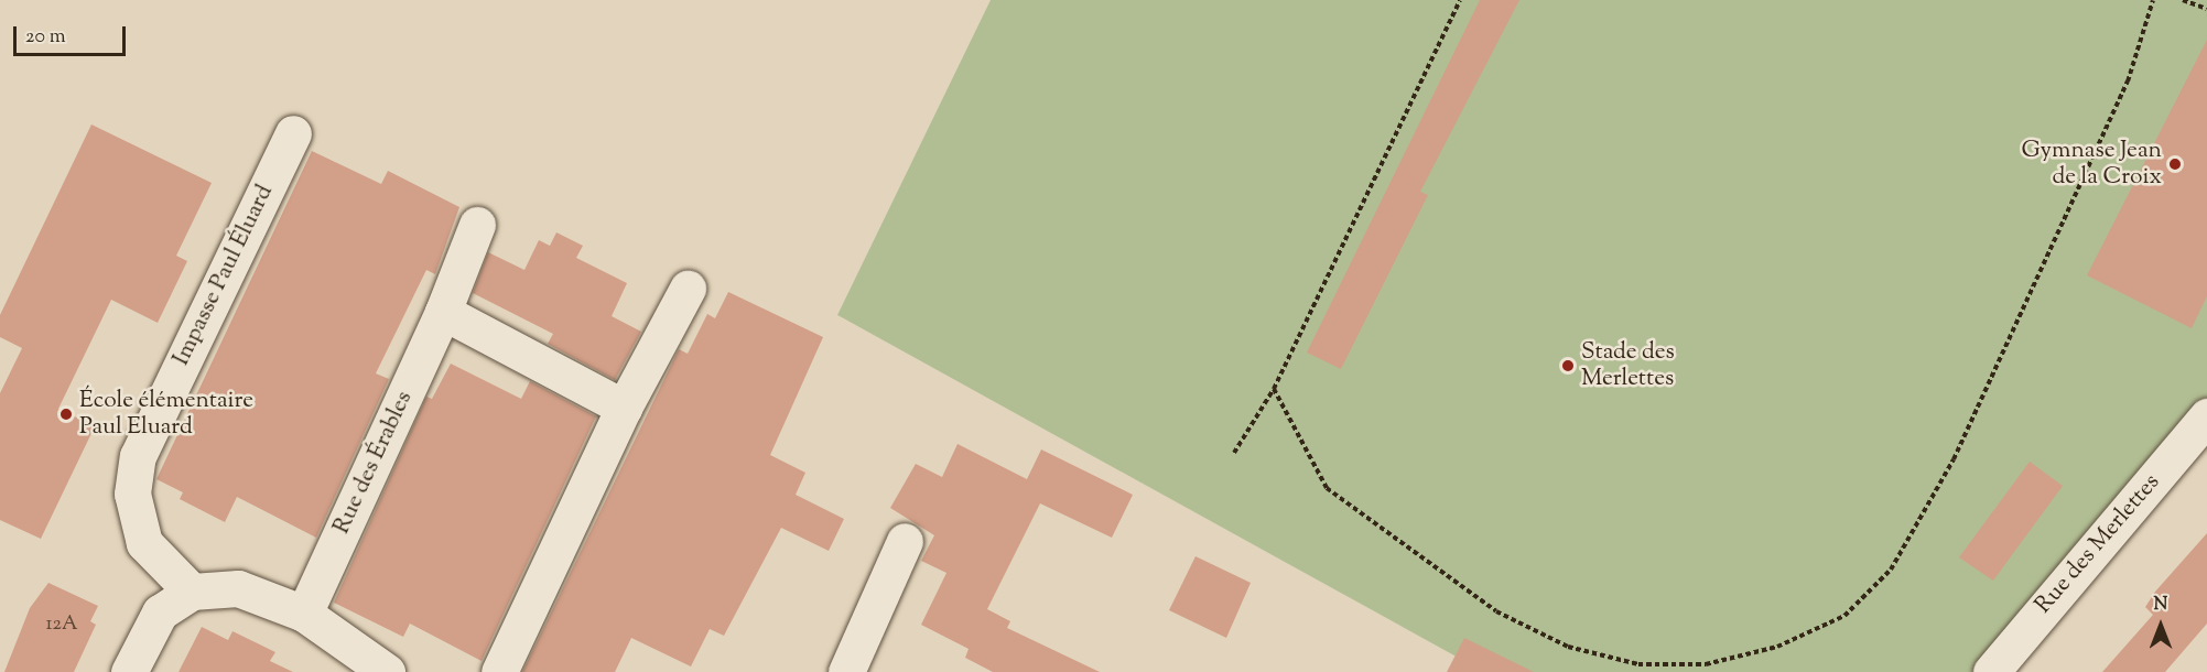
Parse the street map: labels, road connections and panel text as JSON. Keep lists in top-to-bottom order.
{
  "streets": {
    "street": ["Impasse Paul Éluard", "Rue des Érables", "Rue des Merlettes"]
  },
  "places": ["Gymnase Jean de la Croix", "Stade des Merlettes", "École élémentaire Paul Eluard"],
  "house_numbers": ["12A"],
  "scale_bar": "20 m",
  "north": "top"
}
